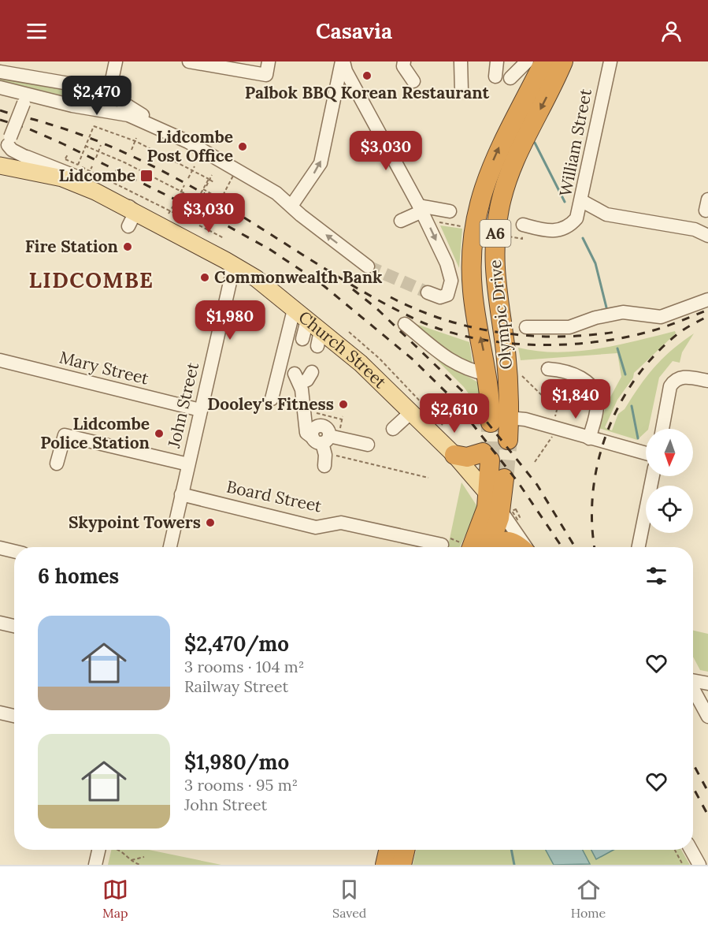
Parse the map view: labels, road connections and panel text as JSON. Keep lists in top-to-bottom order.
{
  "streets": {
    "highway": ["A6", "Olympic Drive", "Church Street"],
    "street": [
      "William Street",
      "Mary Street",
      "John Street",
      "Board Street"
    ]
  },
  "crossings": [
    ["Church Street", "John Street"],
    ["Mary Street", "John Street"],
    ["John Street", "Board Street"]
  ],
  "districts": ["LIDCOMBE"],
  "places": {
    "other": [
      "Palbok BBQ Korean Restaurant",
      "Lidcombe Post Office",
      "Fire Station",
      "Commonwealth Bank",
      "Dooley's Fitness",
      "Lidcombe Police Station",
      "Skypoint Towers"
    ],
    "transit": ["Lidcombe"]
  },
  "north": "bottom",
  "page": {
    "header": "Casavia",
    "price": [
      "$2,470",
      "$3,030",
      "$3,030",
      "$1,980",
      "$1,840",
      "$2,610"
    ],
    "heading": "6 homes",
    "list": [
      {
        "name": "$2,470/mo",
        "note": "3 rooms · 104 m² · Railway Street"
      },
      {
        "name": "$1,980/mo",
        "note": "3 rooms · 95 m² · John Street"
      }
    ],
    "tabs": ["Map", "Saved", "Home"]
  }
}
